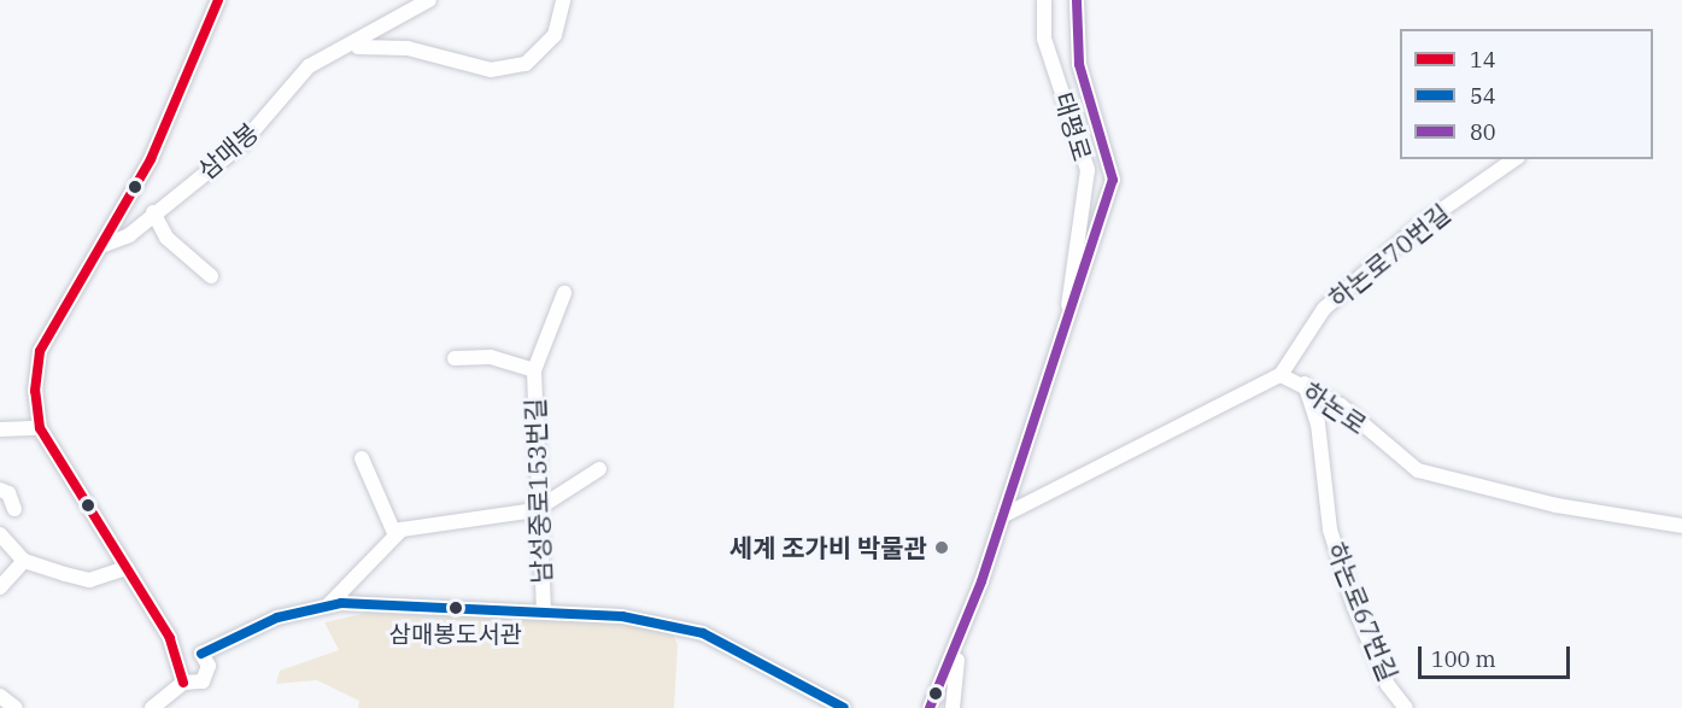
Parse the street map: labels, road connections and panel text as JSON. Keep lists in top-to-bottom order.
{
  "streets": {
    "street": [
      "태평로",
      "삼매봉",
      "하논로70번길",
      "하논로",
      "남성중로153번길",
      "하논로67번길"
    ]
  },
  "crossings": [
    ["태평로", "하논로"],
    ["하논로70번길", "하논로"],
    ["하논로", "하논로67번길"]
  ],
  "places": ["세계 조가비 박물관", "삼매봉도서관"],
  "lines": ["transit line 14", "transit line 80", "transit line 54"],
  "legend": ["14", "54", "80"],
  "scale_bar": "100 m"
}
